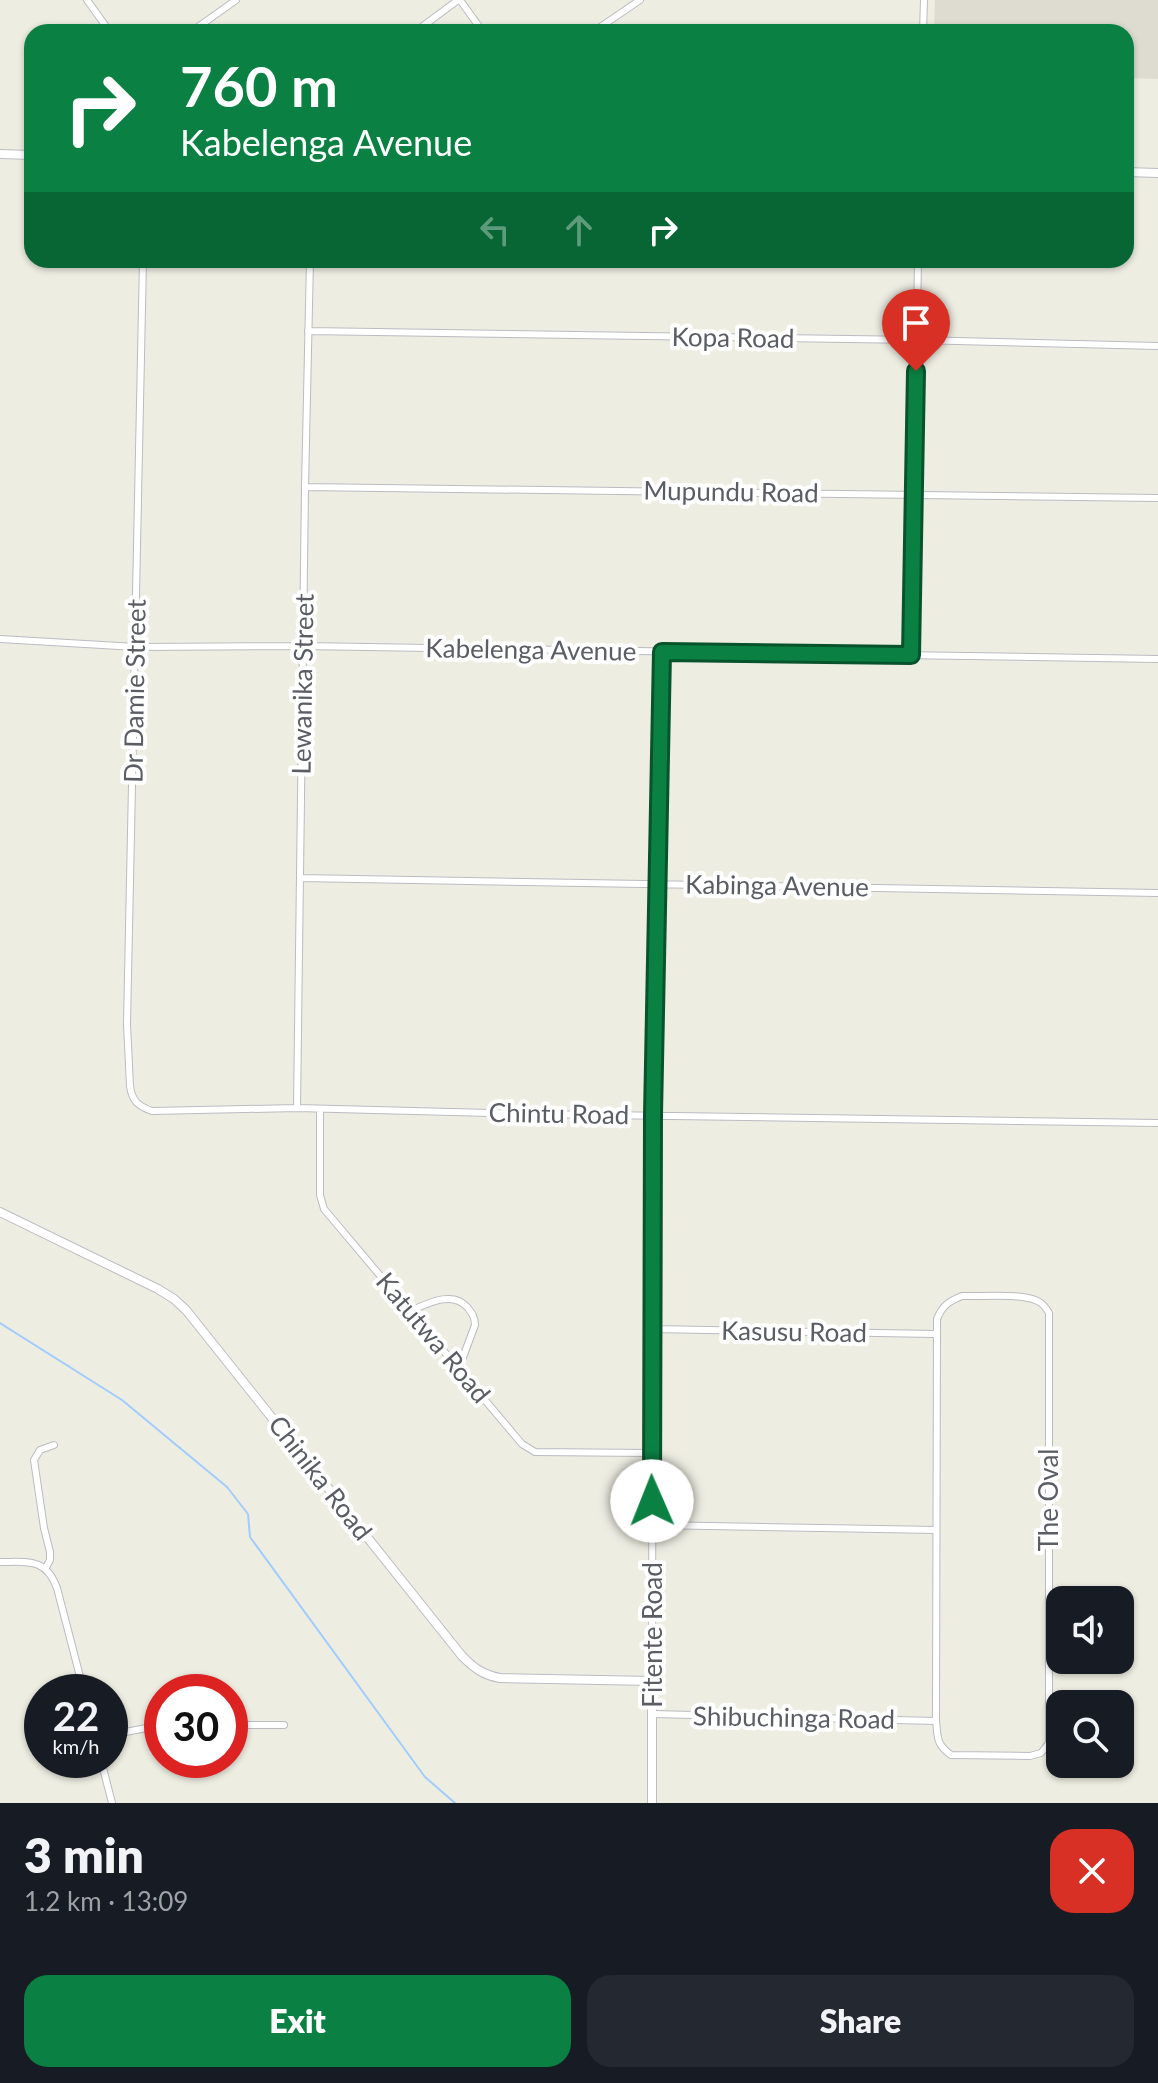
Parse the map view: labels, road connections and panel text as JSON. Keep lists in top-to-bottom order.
{
  "streets": {
    "main road": ["Chinika Road", "Fitente Road"],
    "street": [
      "Kopa Road",
      "Mupundu Road",
      "Kabelenga Avenue",
      "Lewanika Street",
      "Dr Damie Street",
      "Kabinga Avenue",
      "Chintu Road",
      "Kasusu Road",
      "Katutwa Road",
      "The Oval",
      "Shibuchinga Road"
    ]
  },
  "crossings": [
    ["Kopa Road", "Lewanika Street"],
    ["Mupundu Road", "Lewanika Street"],
    ["Kabelenga Avenue", "Lewanika Street"],
    ["Kabelenga Avenue", "Dr Damie Street"],
    ["Kabelenga Avenue", "Fitente Road"],
    ["Lewanika Street", "Kabinga Avenue"],
    ["Lewanika Street", "Chintu Road"],
    ["Dr Damie Street", "Chintu Road"],
    ["Kabinga Avenue", "Fitente Road"],
    ["Chintu Road", "Katutwa Road"],
    ["Chintu Road", "Fitente Road"],
    ["Kasusu Road", "The Oval"],
    ["Kasusu Road", "Fitente Road"],
    ["Katutwa Road", "Fitente Road"],
    ["Chinika Road", "Fitente Road"],
    ["The Oval", "Shibuchinga Road"],
    ["Fitente Road", "Shibuchinga Road"]
  ],
  "page": {
    "turn": ["760 m", "Kabelenga Avenue"],
    "speed": "22 km/h",
    "limit": "30",
    "heading": ["3 min", "1.2 km · 13:09"],
    "buttons": ["Exit", "Share"]
  }
}
